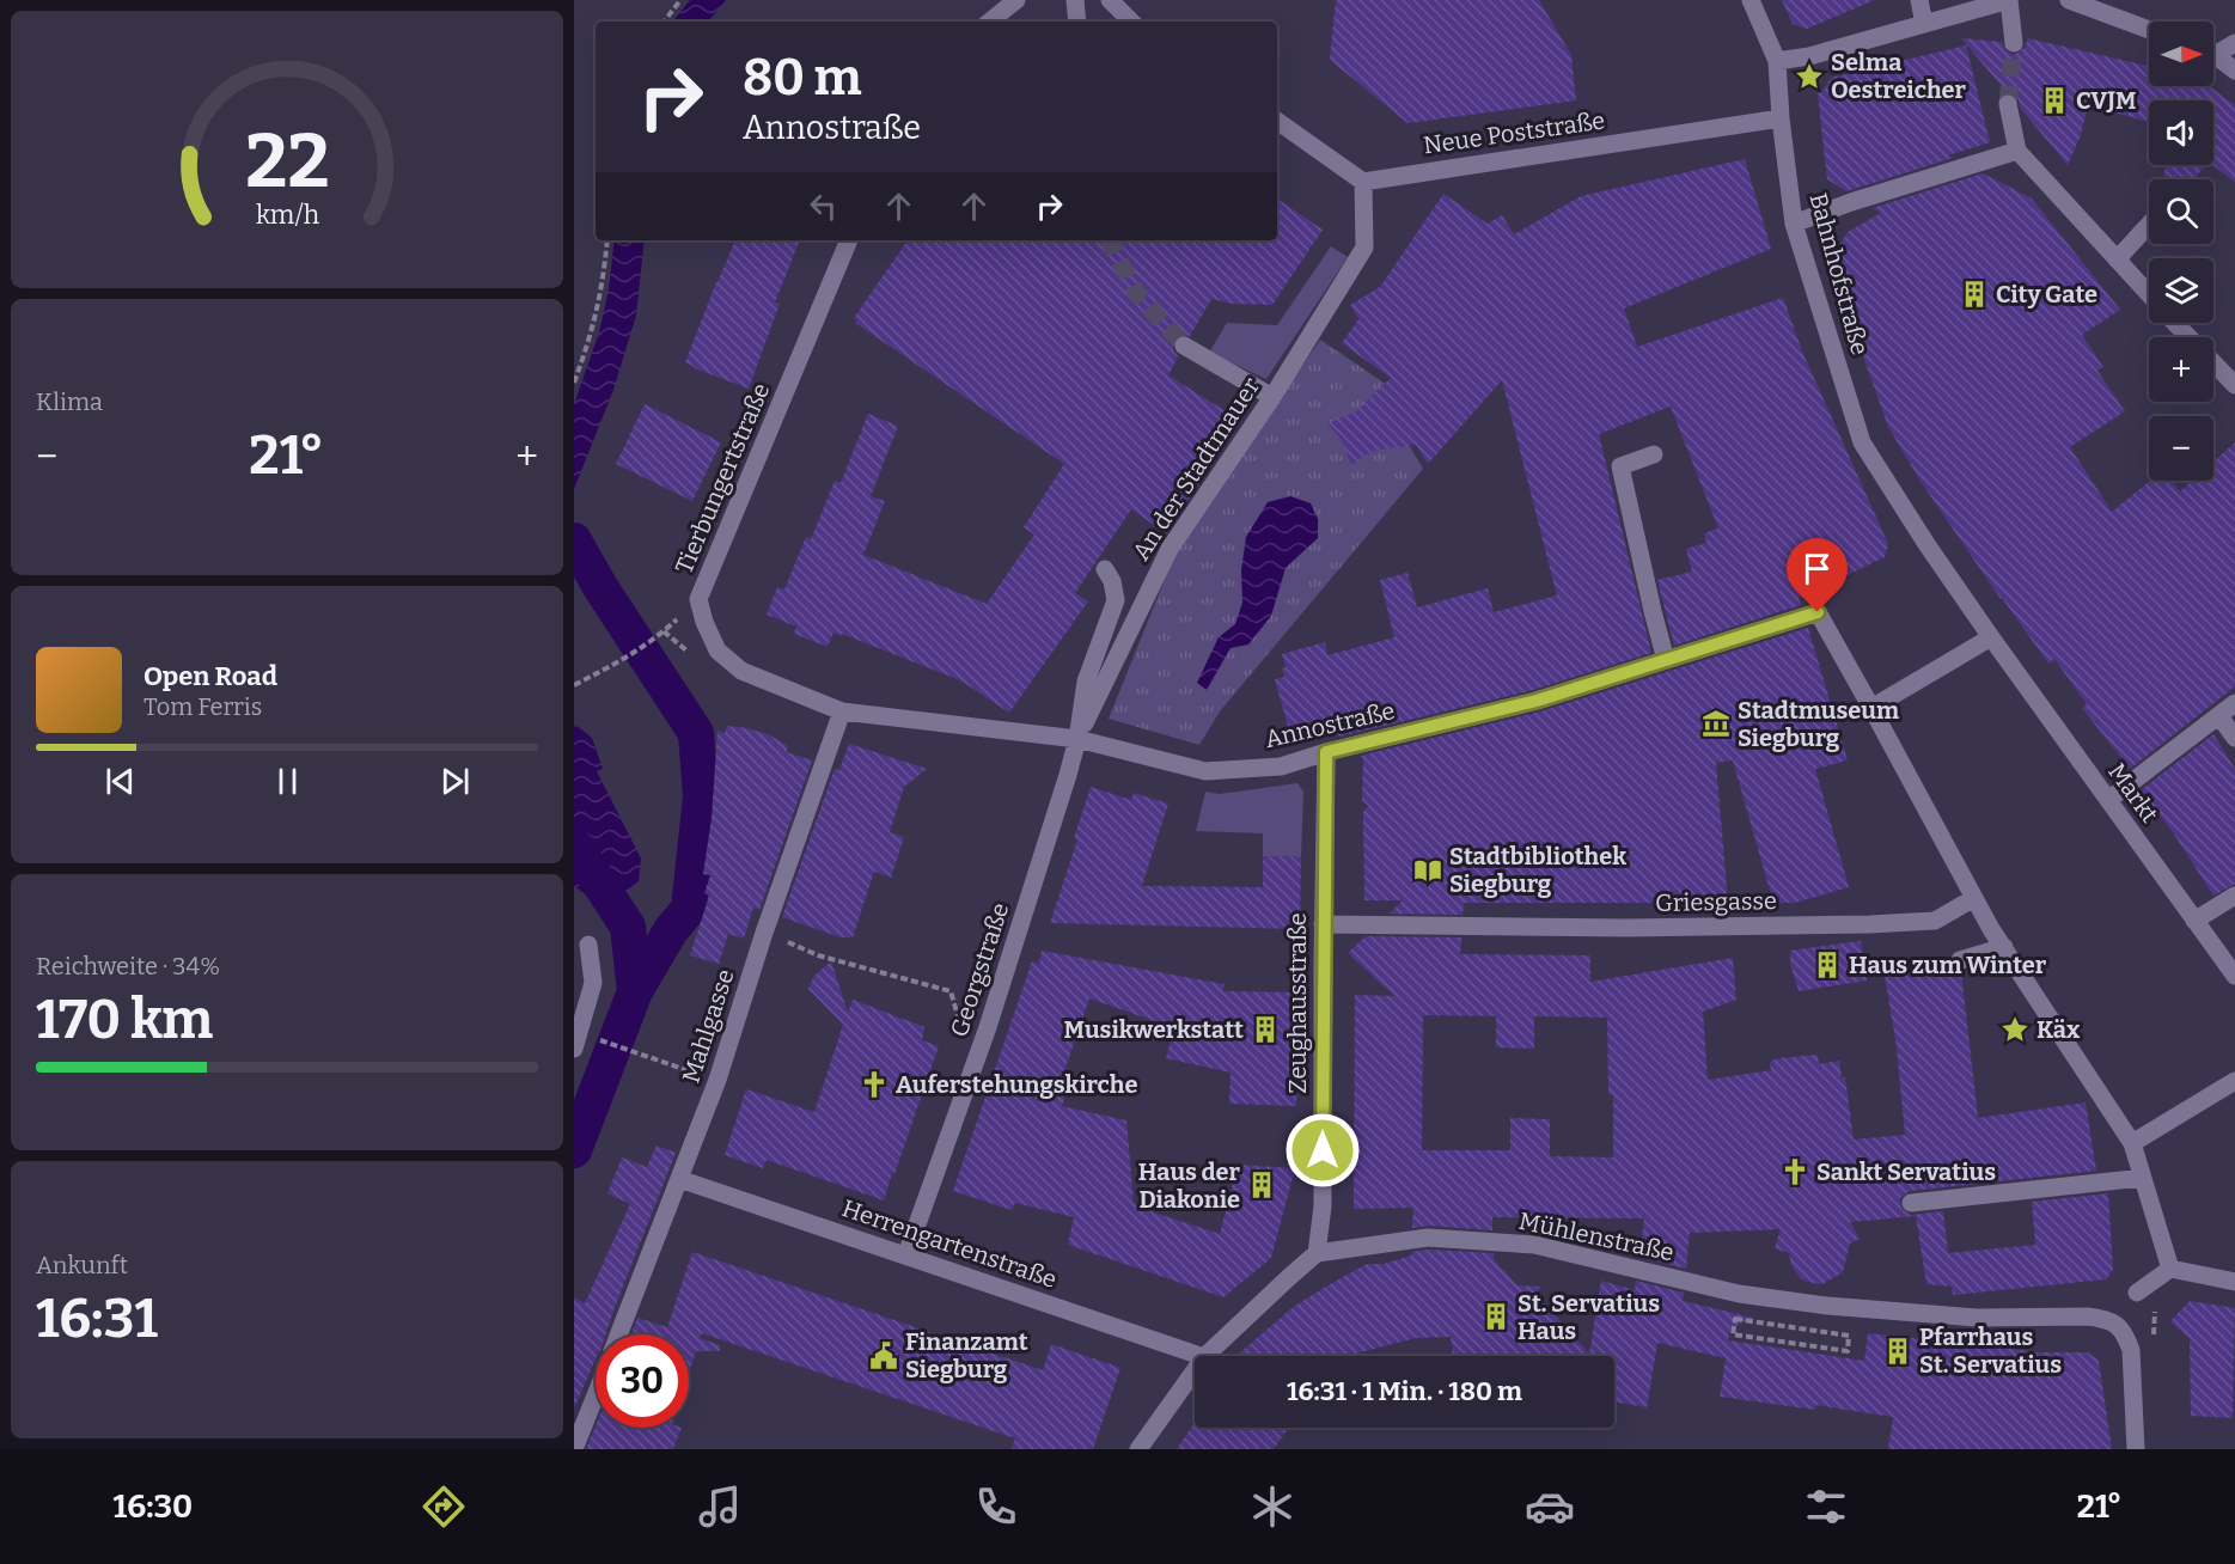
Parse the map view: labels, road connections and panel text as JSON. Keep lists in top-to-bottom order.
{
  "streets": {
    "street": [
      "Neue Poststraße",
      "Bahnhofstraße",
      "An der Stadtmauer",
      "Tierbungertstraße",
      "Annostraße",
      "Markt",
      "Griesgasse",
      "Georgstraße",
      "Zeughausstraße",
      "Mahlgasse",
      "Mühlenstraße",
      "Herrengartenstraße"
    ]
  },
  "crossings": [
    ["Neue Poststraße", "Bahnhofstraße"],
    ["Neue Poststraße", "An der Stadtmauer"],
    ["Bahnhofstraße", "Markt"],
    ["An der Stadtmauer", "Annostraße"],
    ["An der Stadtmauer", "Georgstraße"],
    ["Tierbungertstraße", "Annostraße"],
    ["Tierbungertstraße", "Mahlgasse"],
    ["Annostraße", "Georgstraße"],
    ["Annostraße", "Zeughausstraße"],
    ["Annostraße", "Mahlgasse"],
    ["Griesgasse", "Zeughausstraße"],
    ["Georgstraße", "Herrengartenstraße"],
    ["Zeughausstraße", "Mühlenstraße"],
    ["Mahlgasse", "Herrengartenstraße"]
  ],
  "places": {
    "place": ["Selma Oestreicher", "Käx"],
    "building": [
      "CVJM",
      "City Gate",
      "Haus zum Winter",
      "Musikwerkstatt",
      "Haus der Diakonie",
      "St. Servatius Haus",
      "Pfarrhaus St. Servatius"
    ],
    "museum": ["Stadtmuseum Siegburg"],
    "library": ["Stadtbibliothek Siegburg"],
    "church": ["Auferstehungskirche", "Sankt Servatius"],
    "public building": ["Finanzamt Siegburg"]
  },
  "north": "right",
  "page": {
    "map_buttons": ["+", "−"],
    "turn": ["80 m", "Annostraße"],
    "tile": [
      "Klima",
      ["Reichweite · 34%", "170 km"],
      ["Ankunft", "16:31"]
    ],
    "heat": ["−", "21°", "+"],
    "song": ["Open Road", "Tom Ferris"],
    "limit": "30",
    "trip": "16:31 · 1 Min. · 180 m",
    "tabs": ["16:30", "21°"],
    "gauge": ["22", "km/h"]
  }
}
